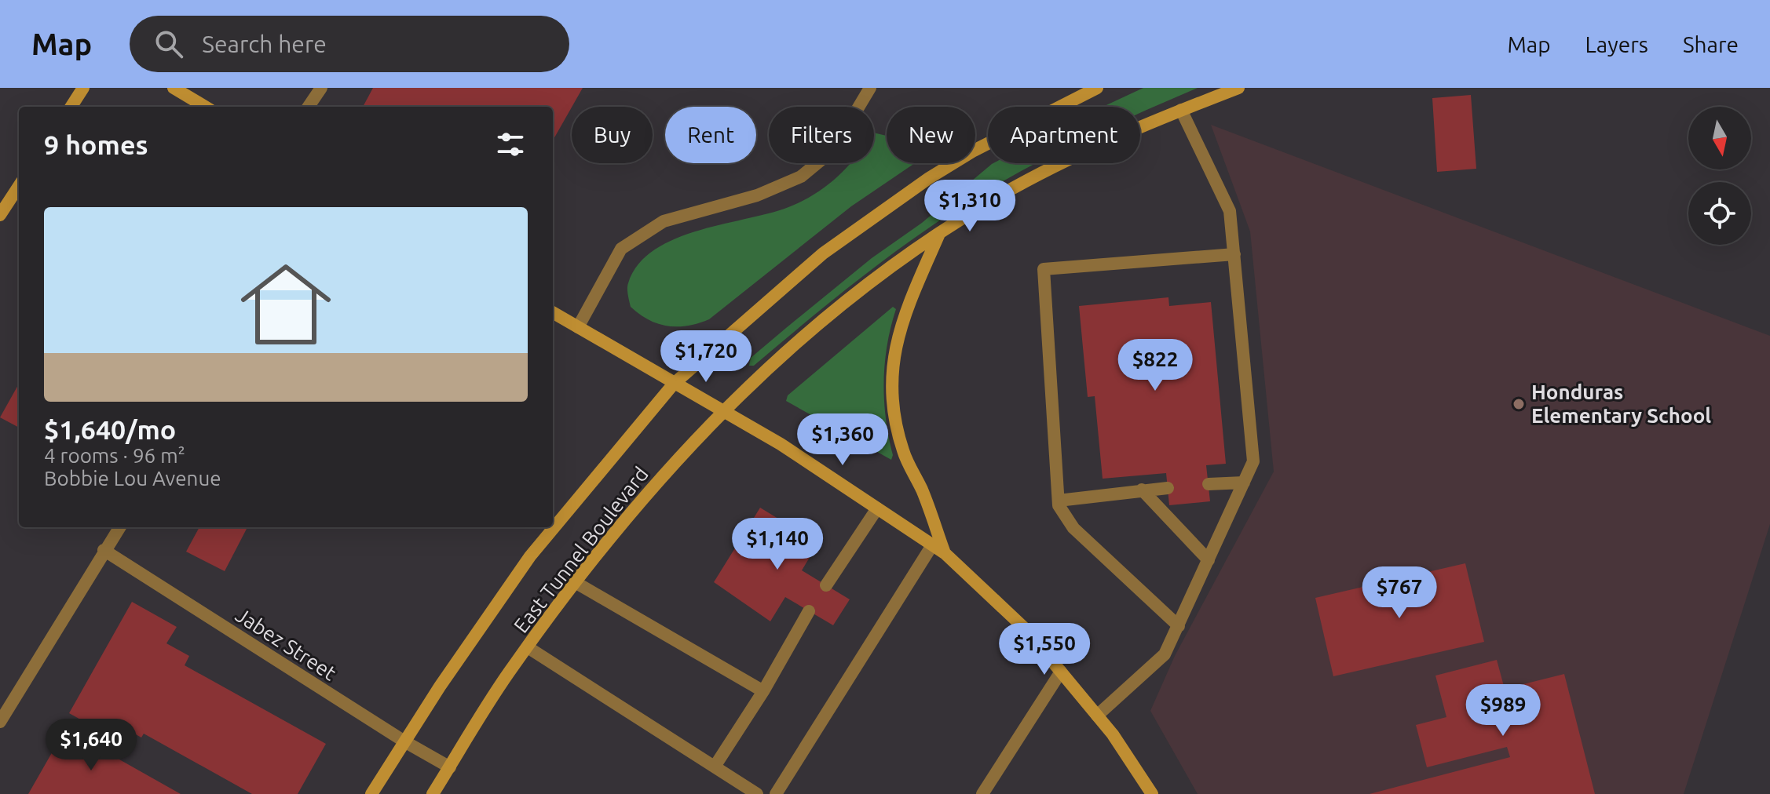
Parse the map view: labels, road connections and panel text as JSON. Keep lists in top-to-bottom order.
{
  "streets": {
    "main road": ["East Tunnel Boulevard"],
    "street": ["Jabez Street"]
  },
  "crossings": [
    ["East Tunnel Boulevard", "Jabez Street"]
  ],
  "places": ["Honduras Elementary School"],
  "north": "bottom",
  "page": {
    "header": "Map",
    "search": "Search here",
    "nav": ["Map", "Layers", "Share"],
    "chip": [
      "Buy",
      "Rent",
      "Filters",
      "New",
      "Apartment"
    ],
    "heading": "9 homes",
    "price": [
      "$1,310",
      "$1,720",
      "$822",
      "$1,360",
      "$1,140",
      "$767",
      "$1,550",
      "$989",
      "$1,640"
    ],
    "list": [
      {
        "name": "$1,640/mo",
        "note": "4 rooms · 96 m² · Bobbie Lou Avenue"
      }
    ]
  }
}
